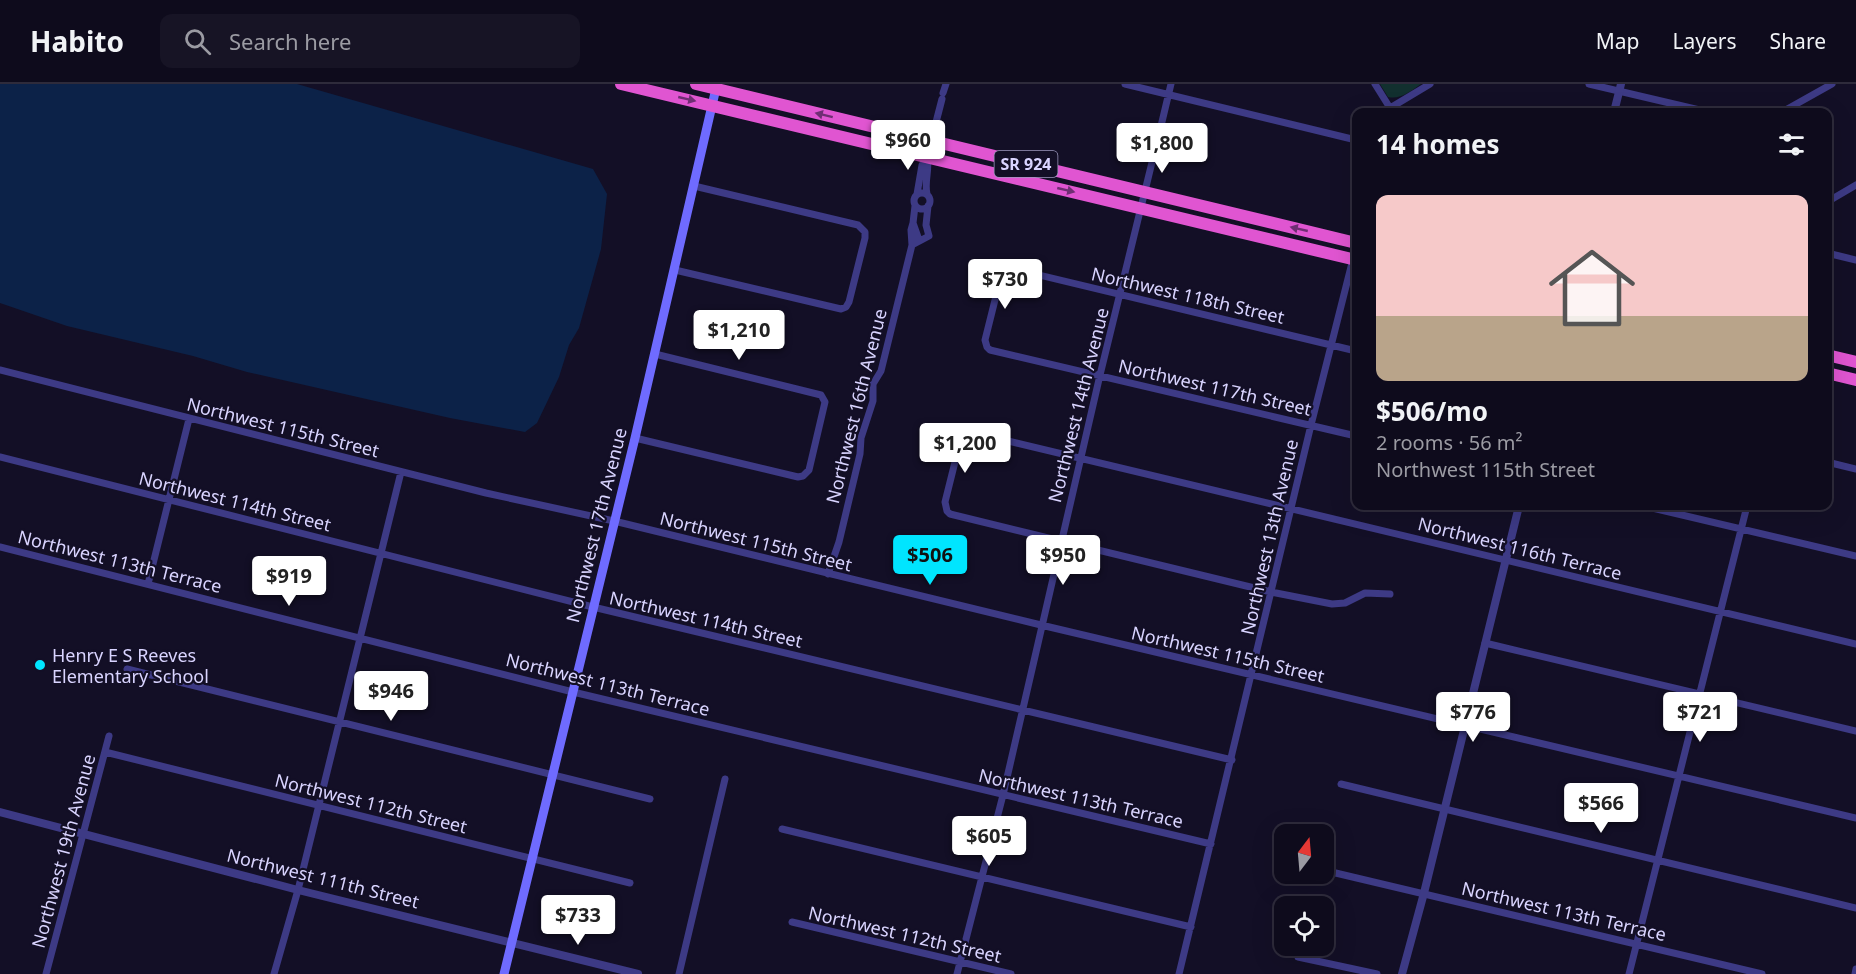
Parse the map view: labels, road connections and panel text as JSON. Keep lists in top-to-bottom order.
{
  "streets": {
    "highway": ["SR 924"],
    "main road": ["Northwest 17th Avenue"],
    "street": [
      "Northwest 118th Street",
      "Northwest 117th Street",
      "Northwest 14th Avenue",
      "Northwest 16th Avenue",
      "Northwest 115th Street",
      "Northwest 114th Street",
      "Northwest 13th Avenue",
      "Northwest 116th Terrace",
      "Northwest 113th Terrace",
      "Northwest 112th Street",
      "Northwest 19th Avenue",
      "Northwest 111th Street"
    ]
  },
  "crossings": [
    ["SR 924", "Northwest 14th Avenue"],
    ["SR 924", "Northwest 16th Avenue"],
    ["SR 924", "Northwest 17th Avenue"],
    ["Northwest 118th Street", "Northwest 117th Street"],
    ["Northwest 118th Street", "Northwest 14th Avenue"],
    ["Northwest 118th Street", "Northwest 13th Avenue"],
    ["Northwest 117th Street", "Northwest 14th Avenue"],
    ["Northwest 117th Street", "Northwest 13th Avenue"],
    ["Northwest 14th Avenue", "Northwest 115th Street"],
    ["Northwest 14th Avenue", "Northwest 114th Street"],
    ["Northwest 14th Avenue", "Northwest 116th Terrace"],
    ["Northwest 14th Avenue", "Northwest 113th Terrace"],
    ["Northwest 14th Avenue", "Northwest 112th Street"],
    ["Northwest 16th Avenue", "Northwest 115th Street"],
    ["Northwest 115th Street", "Northwest 17th Avenue"],
    ["Northwest 115th Street", "Northwest 13th Avenue"],
    ["Northwest 114th Street", "Northwest 17th Avenue"],
    ["Northwest 114th Street", "Northwest 13th Avenue"],
    ["Northwest 17th Avenue", "Northwest 113th Terrace"],
    ["Northwest 17th Avenue", "Northwest 112th Street"],
    ["Northwest 17th Avenue", "Northwest 111th Street"],
    ["Northwest 13th Avenue", "Northwest 116th Terrace"],
    ["Northwest 13th Avenue", "Northwest 113th Terrace"],
    ["Northwest 112th Street", "Northwest 19th Avenue"],
    ["Northwest 19th Avenue", "Northwest 111th Street"]
  ],
  "places": ["Henry E S Reeves Elementary School"],
  "north": "top",
  "page": {
    "header": "Habito",
    "search": "Search here",
    "nav": ["Map", "Layers", "Share"],
    "heading": "14 homes",
    "price": [
      "$960",
      "$1,800",
      "$730",
      "$1,210",
      "$1,200",
      "$506",
      "$950",
      "$919",
      "$946",
      "$776",
      "$721",
      "$566",
      "$605",
      "$733"
    ],
    "list": [
      {
        "name": "$506/mo",
        "note": "2 rooms · 56 m² · Northwest 115th Street"
      }
    ]
  }
}
